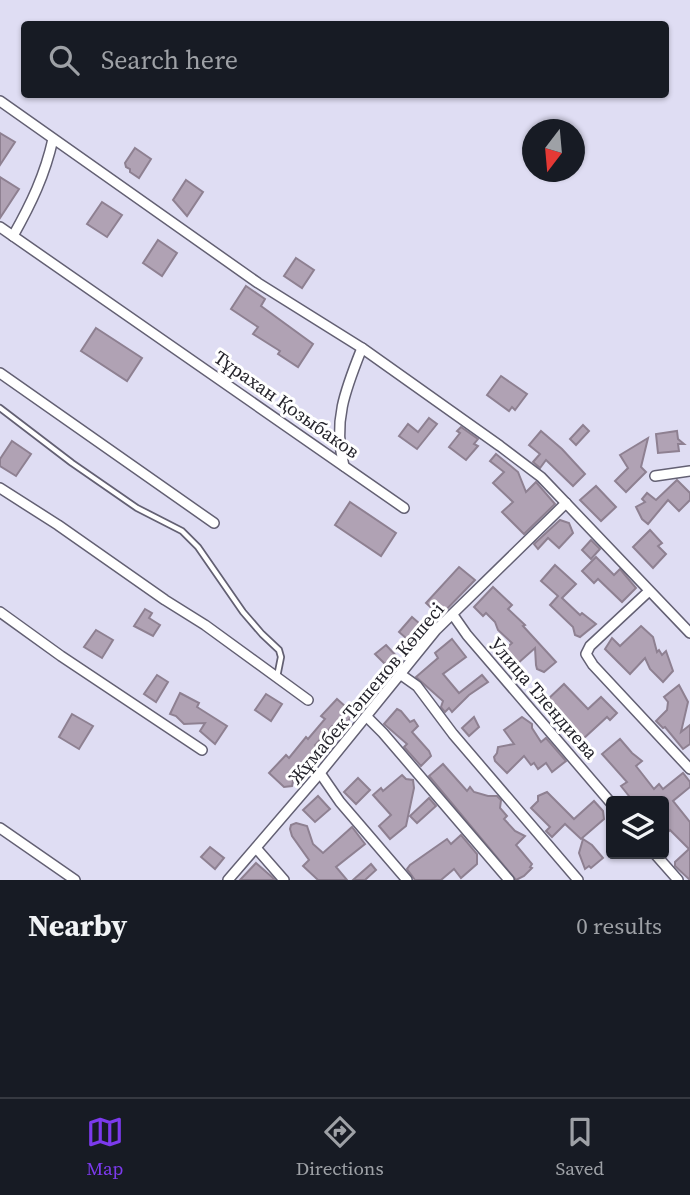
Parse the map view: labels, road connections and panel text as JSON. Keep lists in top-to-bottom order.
{
  "streets": {
    "street": ["Тұрахан Қозыбаков", "Жұмабек Тәшенов Көшесі", "Улица Тлендиева"]
  },
  "crossings": [
    ["Жұмабек Тәшенов Көшесі", "Улица Тлендиева"]
  ],
  "north": "bottom",
  "page": {
    "search": "Search here",
    "heading": ["Nearby", "0 results"],
    "nav": ["Map", "Directions", "Saved"]
  }
}
